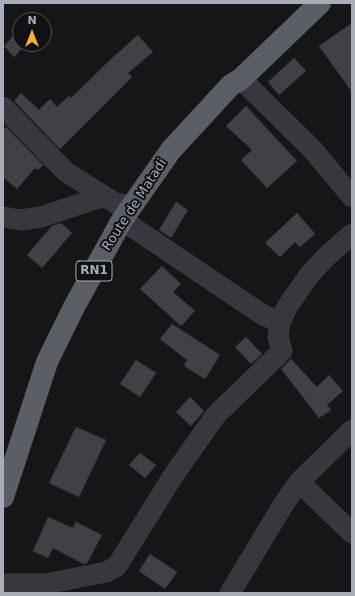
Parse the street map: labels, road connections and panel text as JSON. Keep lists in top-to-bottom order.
{
  "streets": {
    "highway": ["Route de Matadi", "RN1"]
  },
  "north": "top"
}
